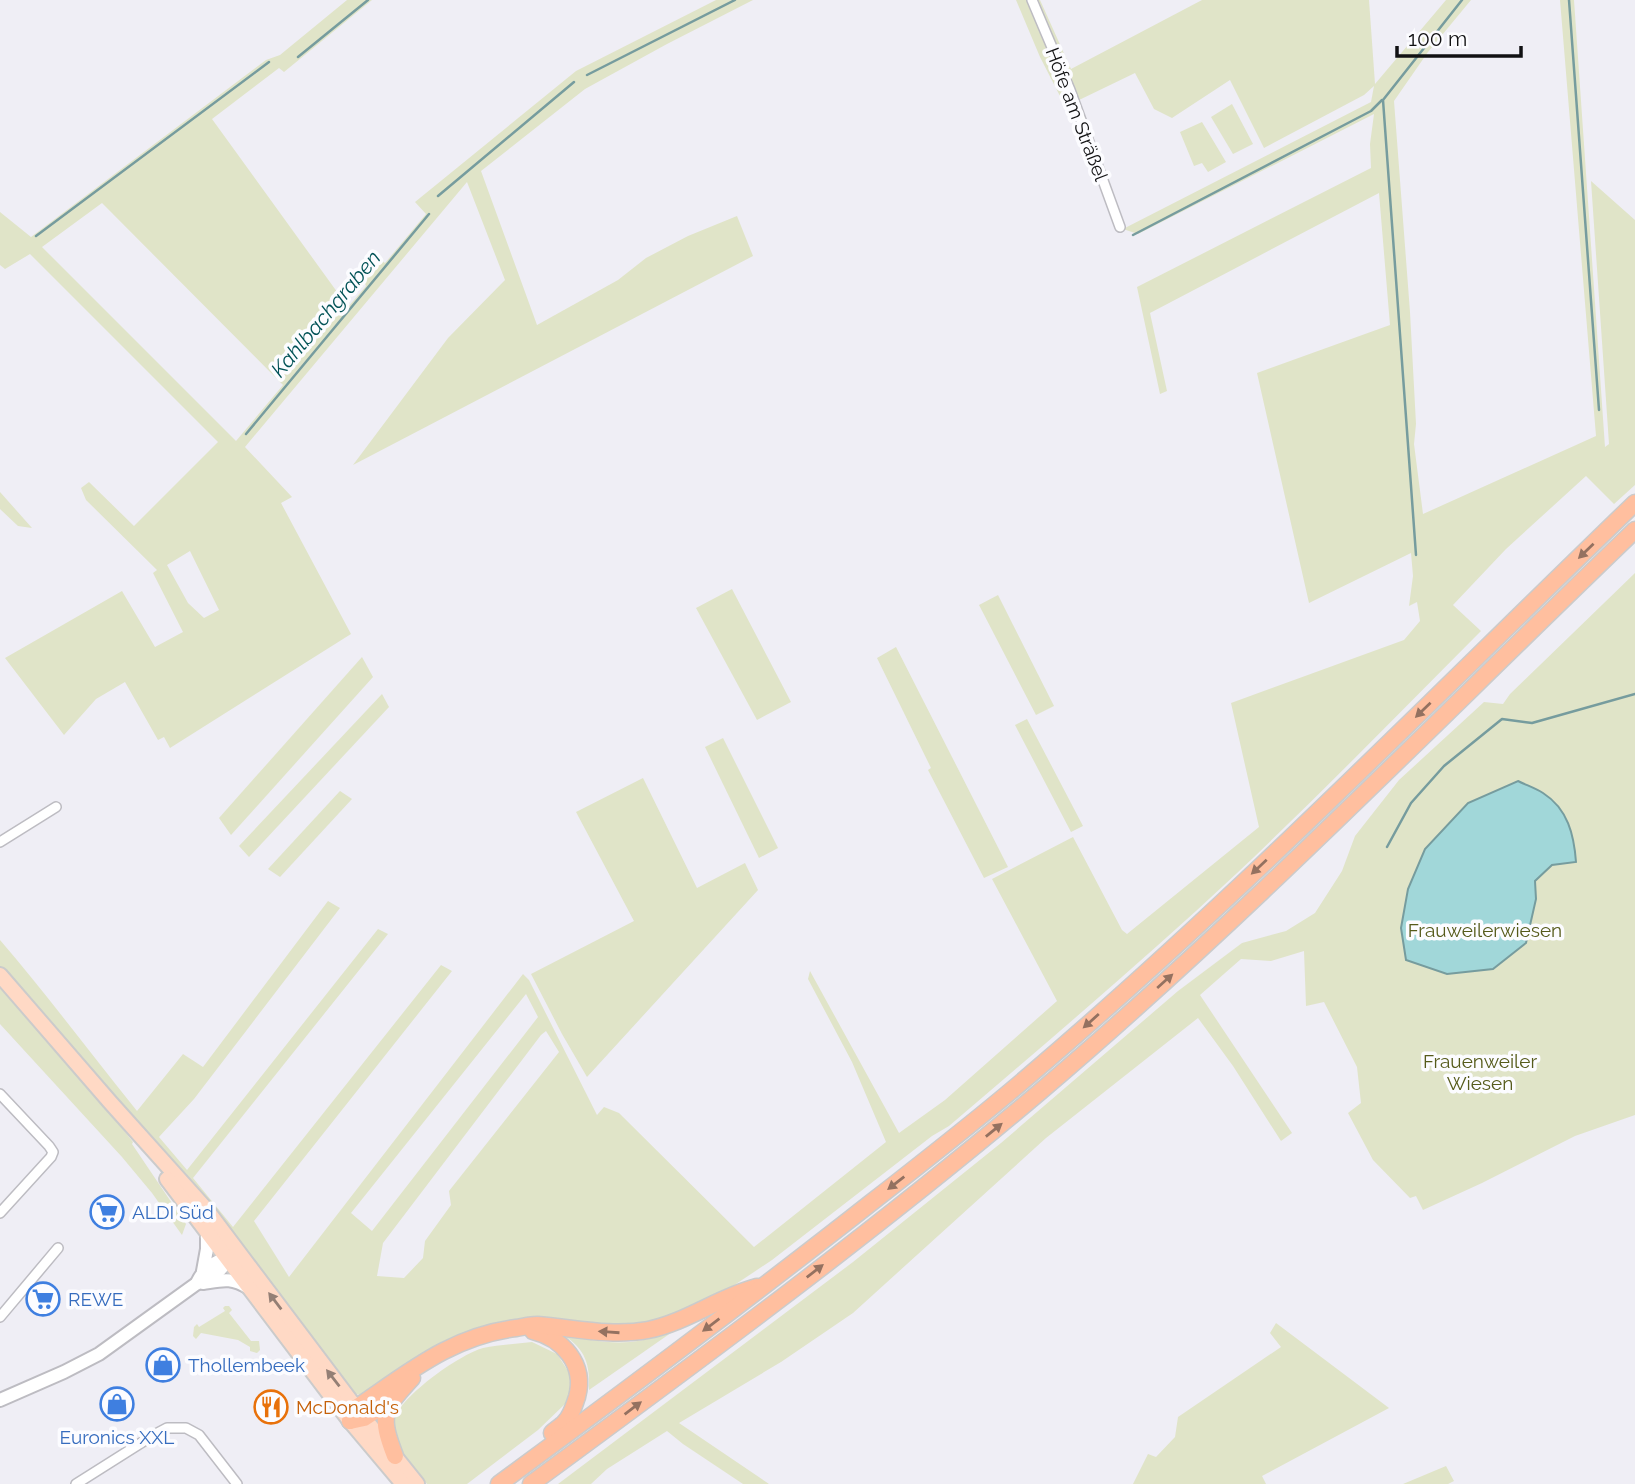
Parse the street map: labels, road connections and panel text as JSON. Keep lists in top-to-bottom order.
{
  "streets": {
    "street": ["Höfe am Sträßel"]
  },
  "water": ["Kahlbachgraben"],
  "parks": ["Frauweilerwiesen", "Frauenweiler Wiesen"],
  "places": {
    "supermarket": ["ALDI Süd", "REWE"],
    "shop": ["Thollembeek", "Euronics XXL"],
    "restaurant": ["McDonald's"]
  },
  "scale_bar": "100 m"
}
